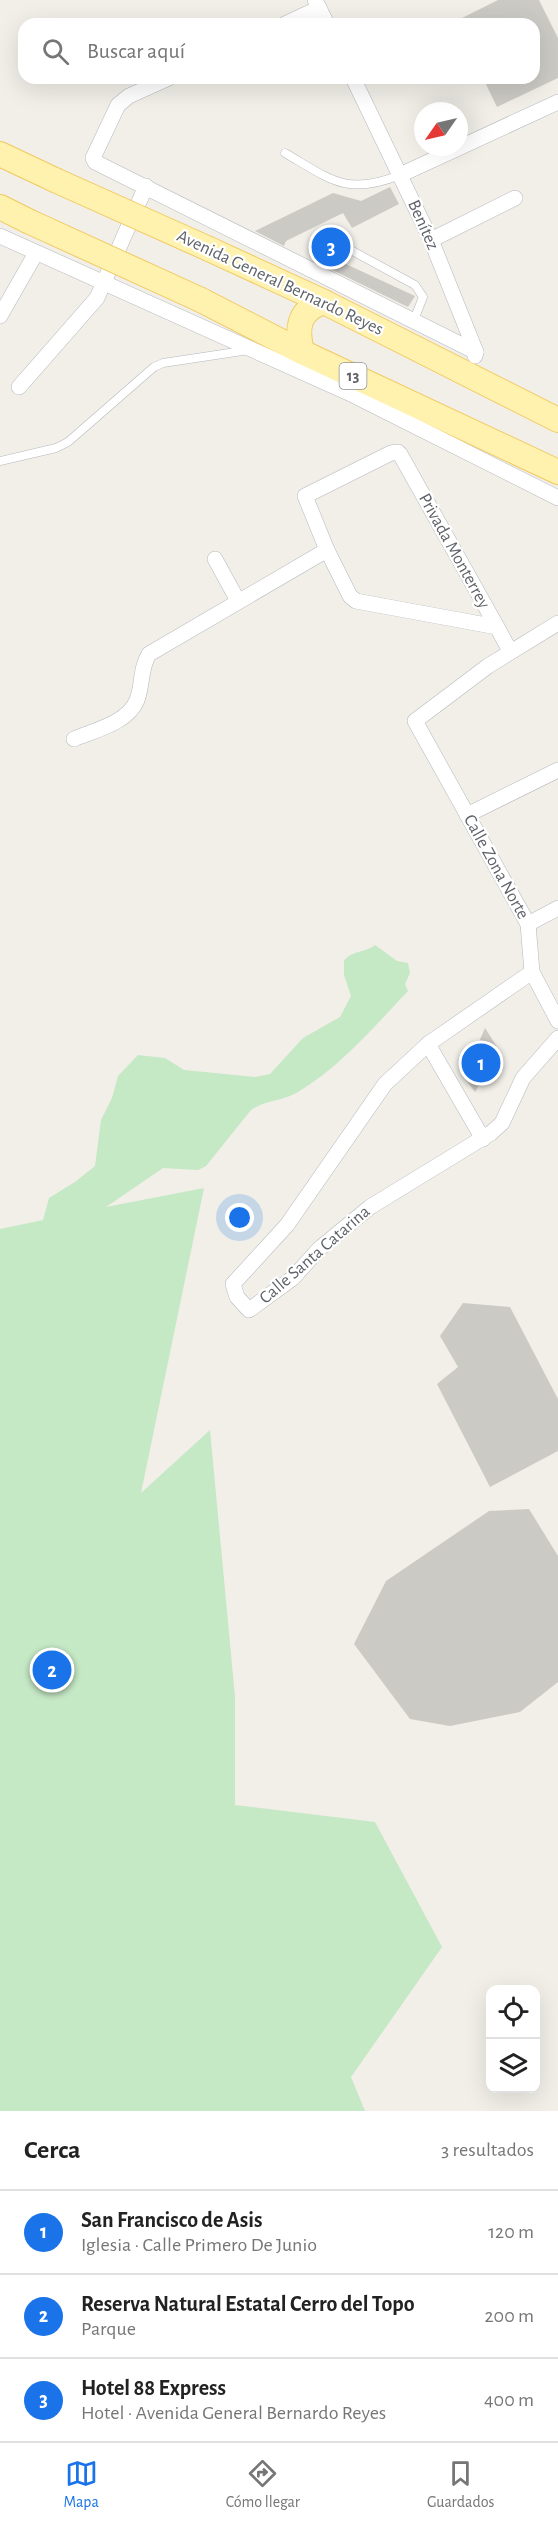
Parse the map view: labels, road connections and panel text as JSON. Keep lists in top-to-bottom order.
{
  "streets": {
    "main road": ["Avenida General Bernardo Reyes", "13"],
    "street": [
      "Benítez",
      "Privada Monterrey",
      "Calle Zona Norte",
      "Calle Santa Catarina"
    ]
  },
  "crossings": [
    ["Privada Monterrey", "Calle Zona Norte"]
  ],
  "north": "bottom left",
  "page": {
    "search": "Buscar aquí",
    "pins": ["3", "1", "2"],
    "heading": ["Cerca", "3 resultados"],
    "list": [
      {
        "mark": "1",
        "name": "San Francisco de Asis",
        "note": "Iglesia · Calle Primero De Junio",
        "value": "120 m"
      },
      {
        "mark": "2",
        "name": "Reserva Natural Estatal Cerro del Topo",
        "note": "Parque",
        "value": "200 m"
      },
      {
        "mark": "3",
        "name": "Hotel 88 Express",
        "note": "Hotel · Avenida General Bernardo Reyes",
        "value": "400 m"
      }
    ],
    "nav": ["Mapa", "Cómo llegar", "Guardados"]
  }
}
